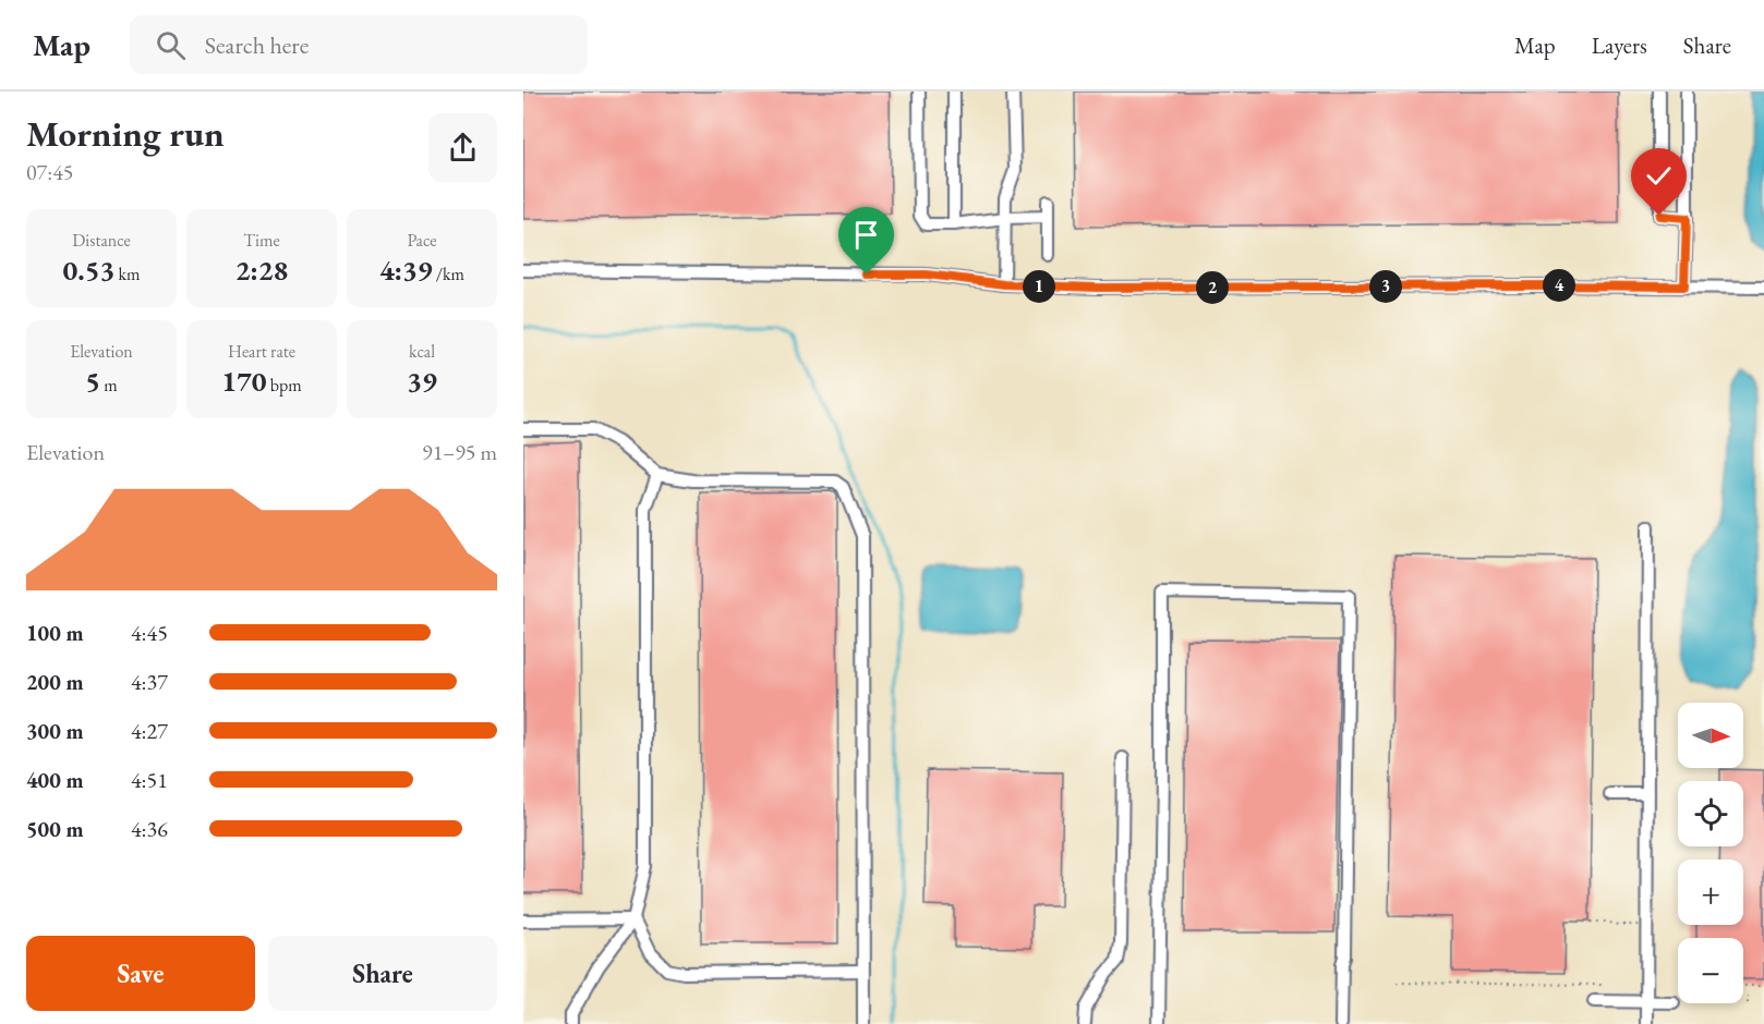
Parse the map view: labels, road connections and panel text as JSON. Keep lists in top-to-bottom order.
{
  "north": "right",
  "page": {
    "header": "Map",
    "search": "Search here",
    "nav": ["Map", "Layers", "Share"],
    "heading": ["Morning run", "07:45"],
    "stats": [
      ["Distance", "0.53 km"],
      ["Time", "2:28"],
      ["Pace", "4:39 /km"],
      ["Elevation", "5 m"],
      ["Heart rate", "170 bpm"],
      ["kcal", "39"]
    ],
    "pins": [
      "4",
      "1",
      "3",
      "2"
    ],
    "chart": ["Elevation", "91–95 m"],
    "list": [
      {
        "name": "100 m",
        "note": "4:45"
      },
      {
        "name": "200 m",
        "note": "4:37"
      },
      {
        "name": "300 m",
        "note": "4:27"
      },
      {
        "name": "400 m",
        "note": "4:51"
      },
      {
        "name": "500 m",
        "note": "4:36"
      }
    ],
    "map_buttons": ["+", "−"],
    "buttons": ["Save", "Share"]
  }
}
